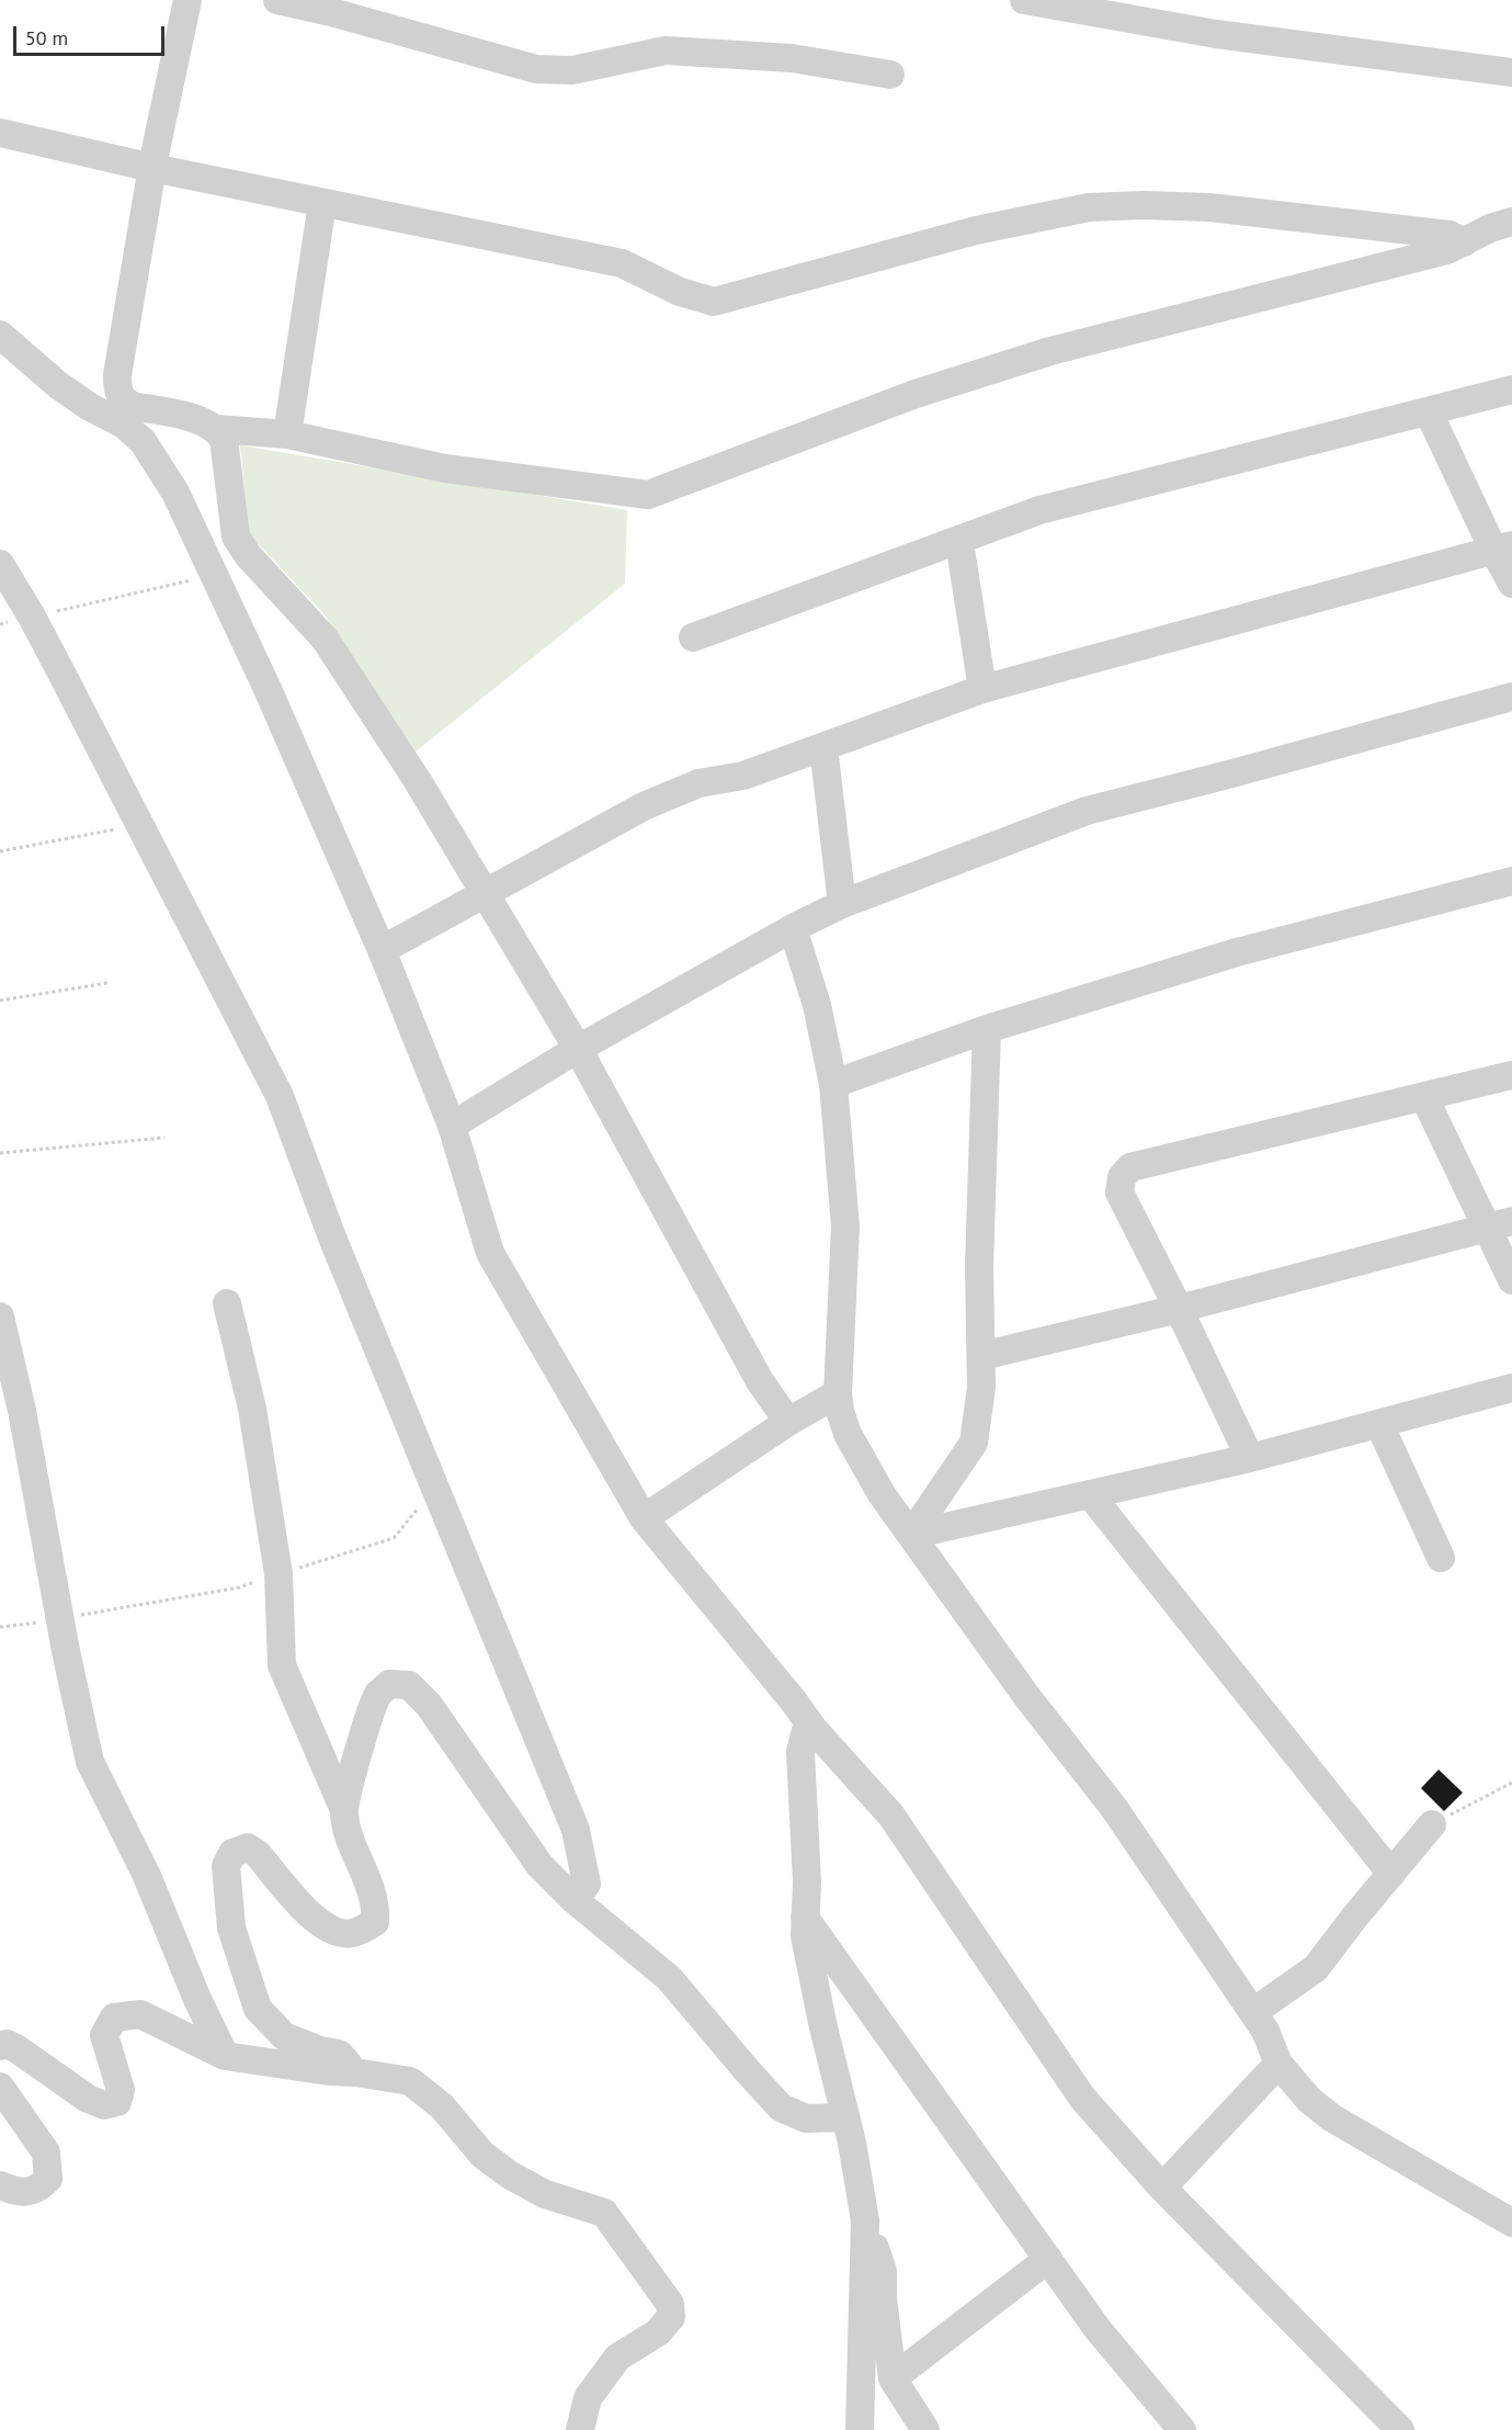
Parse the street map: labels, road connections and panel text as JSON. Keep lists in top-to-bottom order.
{
  "scale_bar": "50 m"
}
